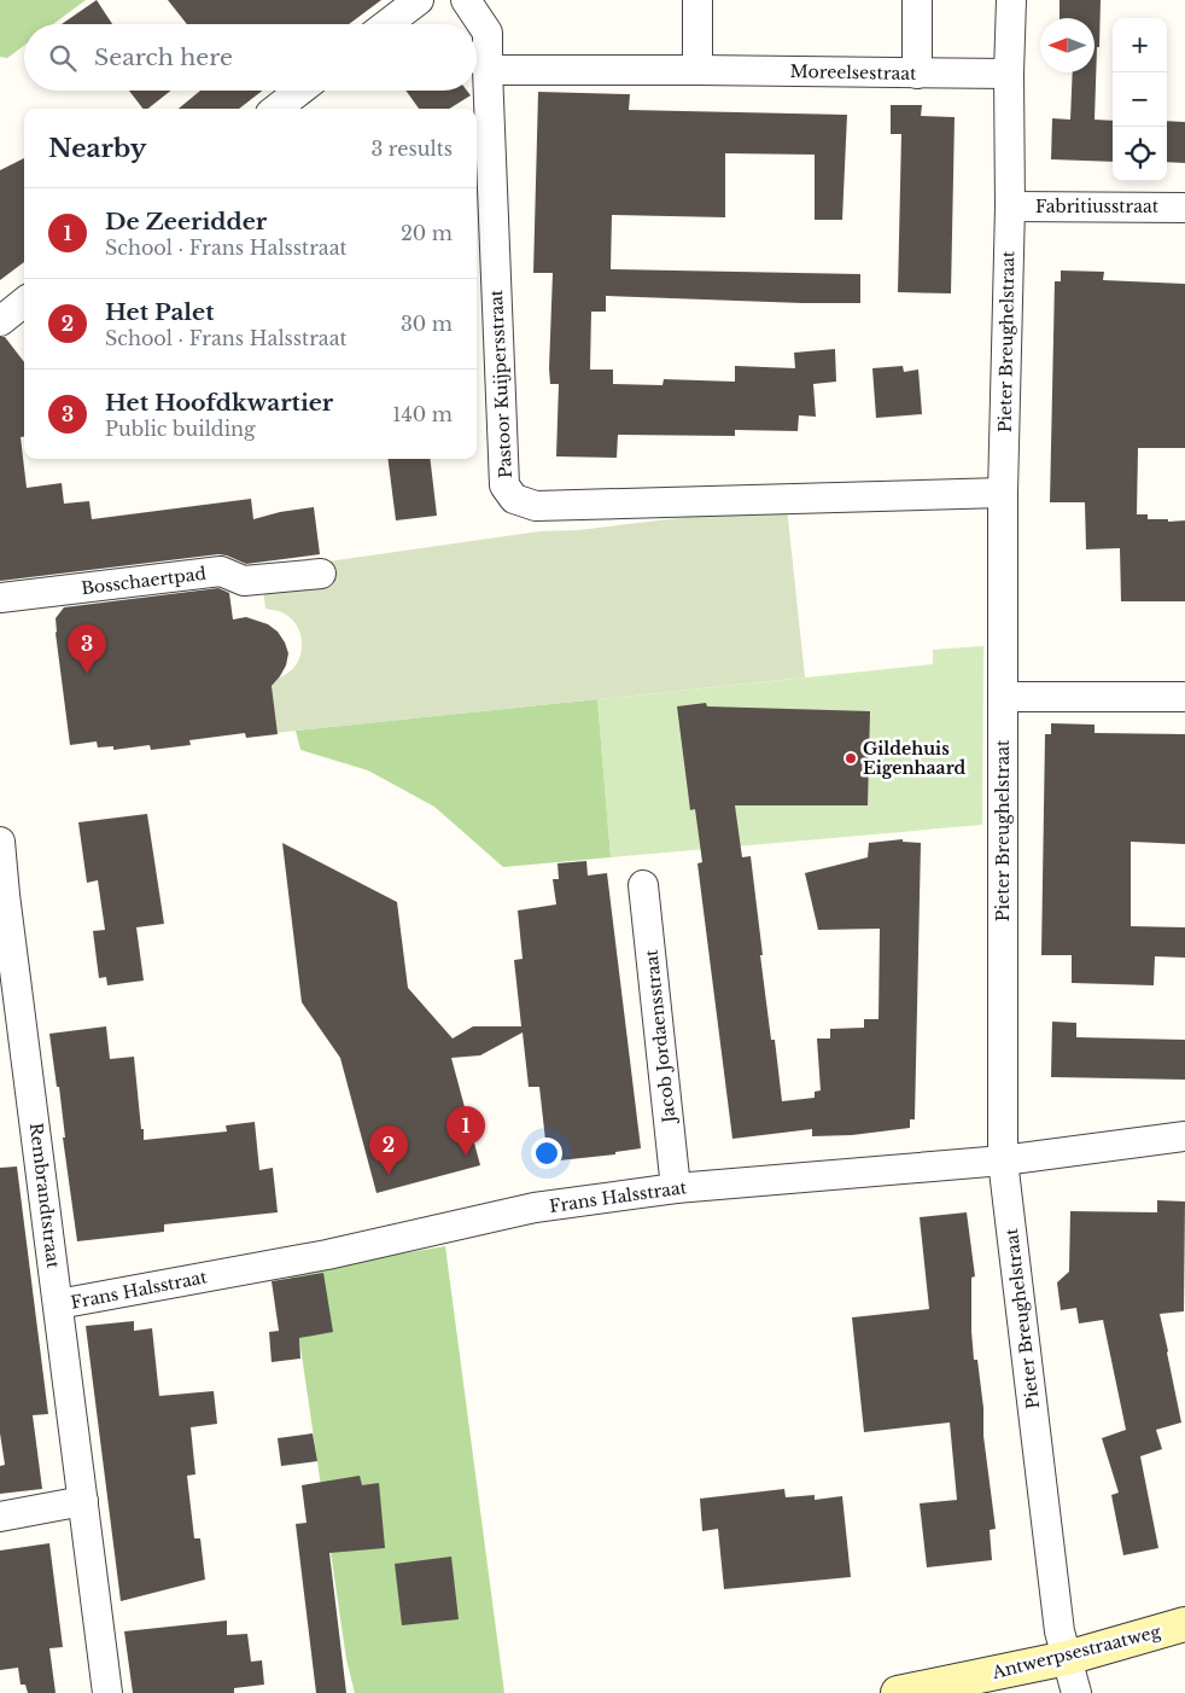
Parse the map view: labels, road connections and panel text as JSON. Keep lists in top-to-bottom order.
{
  "streets": {
    "street": [
      "Moreelsestraat",
      "Fabritiusstraat",
      "Pieter Breughelstraat",
      "Pastoor Kuijpersstraat",
      "Bosschaertpad",
      "Jacob Jordaensstraat",
      "Rembrandtstraat",
      "Frans Halsstraat",
      "Antwerpsestraatweg"
    ]
  },
  "crossings": [
    ["Moreelsestraat", "Pieter Breughelstraat"],
    ["Moreelsestraat", "Pastoor Kuijpersstraat"],
    ["Fabritiusstraat", "Pieter Breughelstraat"],
    ["Pieter Breughelstraat", "Pastoor Kuijpersstraat"],
    ["Pieter Breughelstraat", "Frans Halsstraat"],
    ["Pieter Breughelstraat", "Antwerpsestraatweg"],
    ["Jacob Jordaensstraat", "Frans Halsstraat"],
    ["Rembrandtstraat", "Frans Halsstraat"]
  ],
  "places": ["Gildehuis Eigenhaard"],
  "north": "left",
  "page": {
    "map_buttons": ["+", "−"],
    "search": "Search here",
    "heading": ["Nearby", "3 results"],
    "list": [
      {
        "mark": "1",
        "name": "De Zeeridder",
        "note": "School · Frans Halsstraat",
        "value": "20 m"
      },
      {
        "mark": "2",
        "name": "Het Palet",
        "note": "School · Frans Halsstraat",
        "value": "30 m"
      },
      {
        "mark": "3",
        "name": "Het Hoofdkwartier",
        "note": "Public building",
        "value": "140 m"
      }
    ],
    "pins": ["3", "1", "2"]
  }
}
